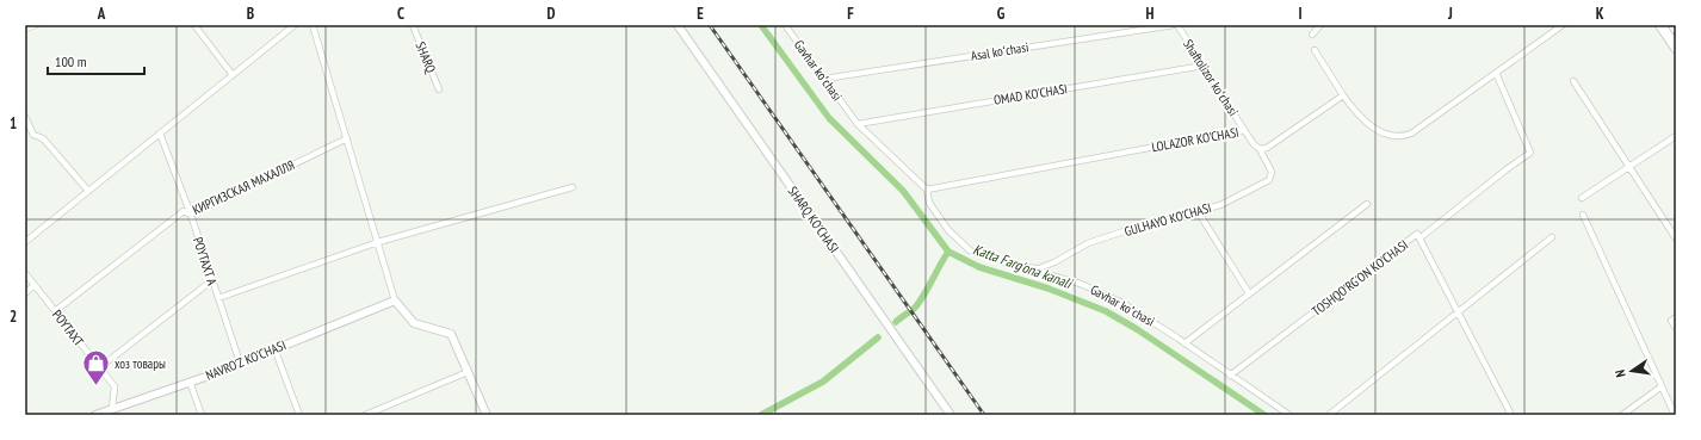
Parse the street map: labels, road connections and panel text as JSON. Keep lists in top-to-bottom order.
{
  "streets": {
    "street": [
      "Asal koʻchasi",
      "SHARQ",
      "Gavhar koʻchasi",
      "Shaftolizor koʻchasi",
      "OMAD KO'CHASI",
      "LOLAZOR KO'CHASI",
      "КИРГИЗСКАЯ МАХАЛЛЯ",
      "SHARQ KO'CHASI",
      "GULHAYO KO'CHASI",
      "POYTAXT A",
      "TOSHQO'RG'ON KO'CHASI",
      "POYTAXT",
      "NAVRO'Z KO'CHASI"
    ]
  },
  "crossings": [
    ["Asal koʻchasi", "Gavhar koʻchasi"],
    ["Asal koʻchasi", "Shaftolizor koʻchasi"],
    ["Gavhar koʻchasi", "OMAD KO'CHASI"],
    ["Gavhar koʻchasi", "LOLAZOR KO'CHASI"],
    ["Gavhar koʻchasi", "GULHAYO KO'CHASI"],
    ["Gavhar koʻchasi", "TOSHQO'RG'ON KO'CHASI"],
    ["Shaftolizor koʻchasi", "OMAD KO'CHASI"],
    ["Shaftolizor koʻchasi", "LOLAZOR KO'CHASI"],
    ["LOLAZOR KO'CHASI", "GULHAYO KO'CHASI"],
    ["КИРГИЗСКАЯ МАХАЛЛЯ", "POYTAXT A"],
    ["КИРГИЗСКАЯ МАХАЛЛЯ", "POYTAXT"],
    ["POYTAXT A", "NAVRO'Z KO'CHASI"],
    ["POYTAXT", "NAVRO'Z KO'CHASI"]
  ],
  "water": ["Katta Farg'ona kanali"],
  "places": {
    "shop": ["хоз товары"]
  },
  "scale_bar": "100 m",
  "north": "left",
  "grid": {
    "columns": [
      "A",
      "B",
      "C",
      "D",
      "E",
      "F",
      "G",
      "H",
      "I",
      "J",
      "K"
    ],
    "rows": ["1", "2"]
  }
}
